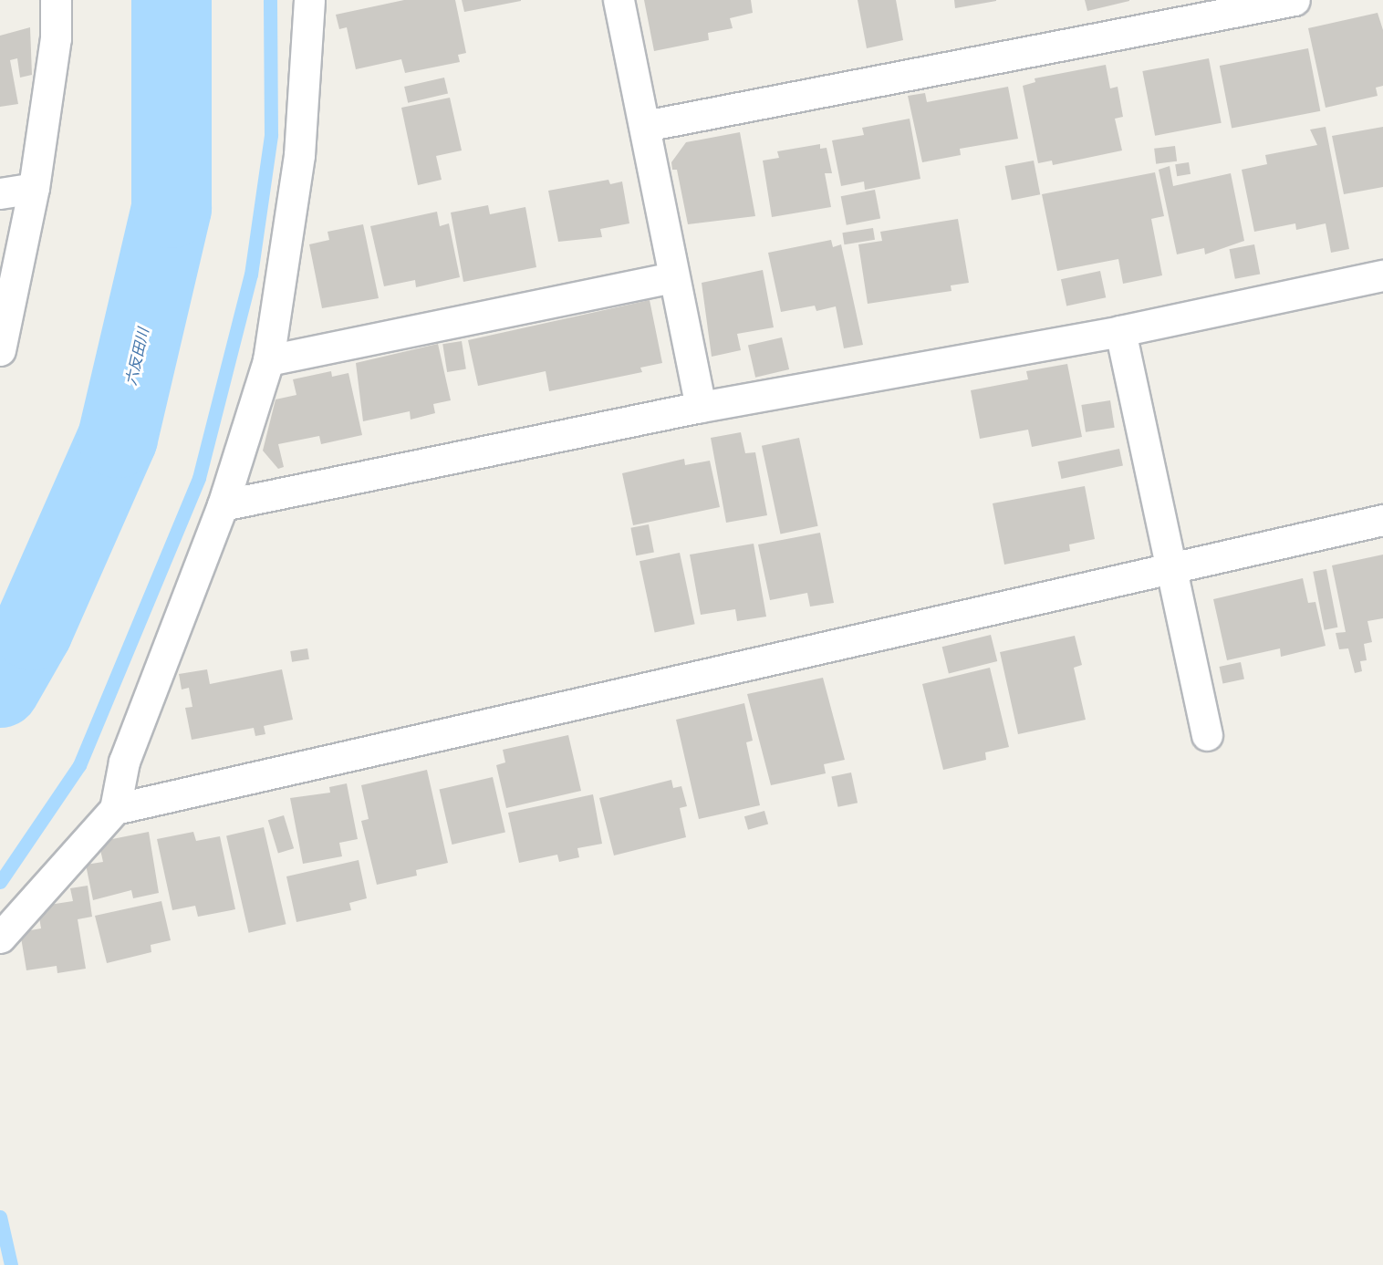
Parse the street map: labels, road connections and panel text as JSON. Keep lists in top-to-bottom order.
{
  "water": ["六反田川"]
}
